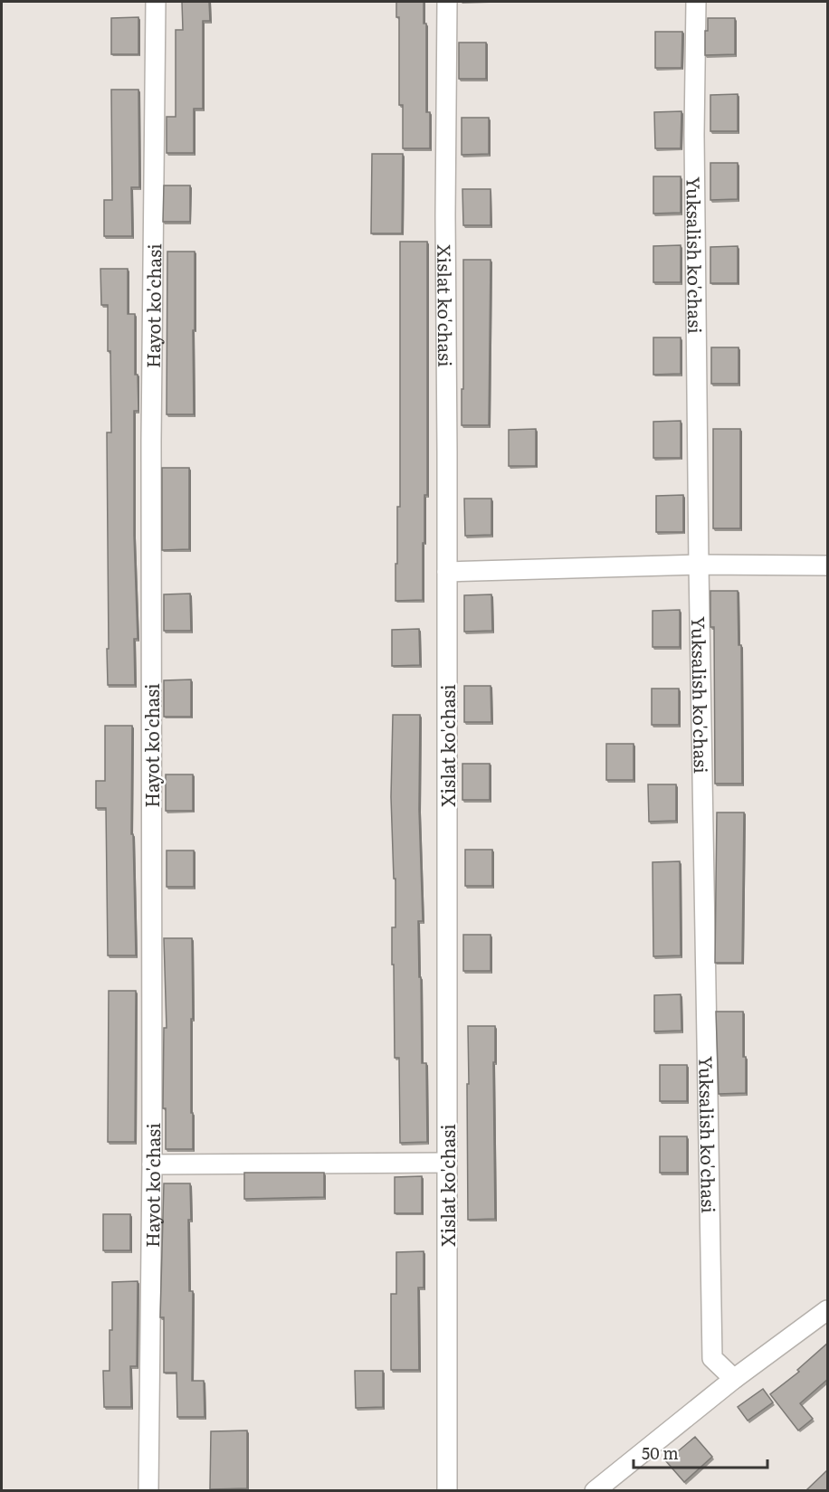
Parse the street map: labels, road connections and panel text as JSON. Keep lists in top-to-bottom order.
{
  "streets": {
    "street": ["Yuksalish ko'chasi", "Xislat ko'chasi", "Hayot ko'chasi"]
  },
  "scale_bar": "50 m"
}
